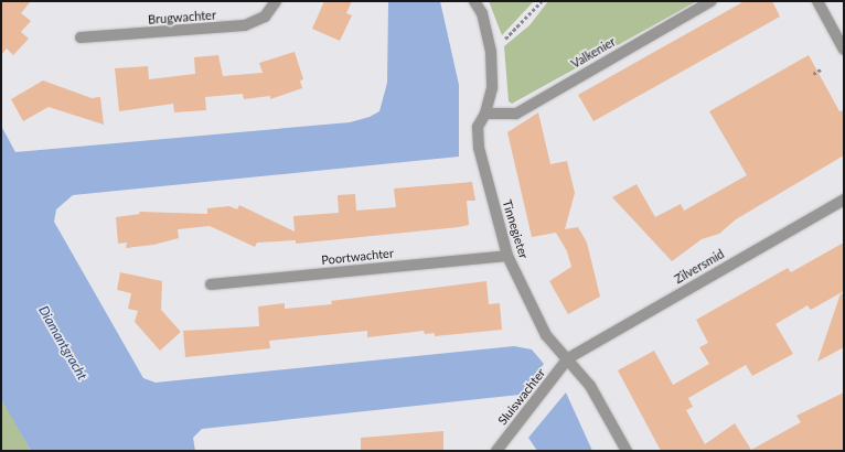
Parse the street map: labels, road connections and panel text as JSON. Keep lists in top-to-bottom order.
{
  "streets": {
    "street": [
      "Brugwachter",
      "Valkenier",
      "Tinnegieter",
      "Poortwachter",
      "Zilversmid",
      "Sluiswachter"
    ]
  },
  "crossings": [
    ["Valkenier", "Tinnegieter"],
    ["Tinnegieter", "Poortwachter"],
    ["Tinnegieter", "Zilversmid"],
    ["Tinnegieter", "Sluiswachter"],
    ["Zilversmid", "Sluiswachter"]
  ],
  "water": ["Diamantgracht"]
}
